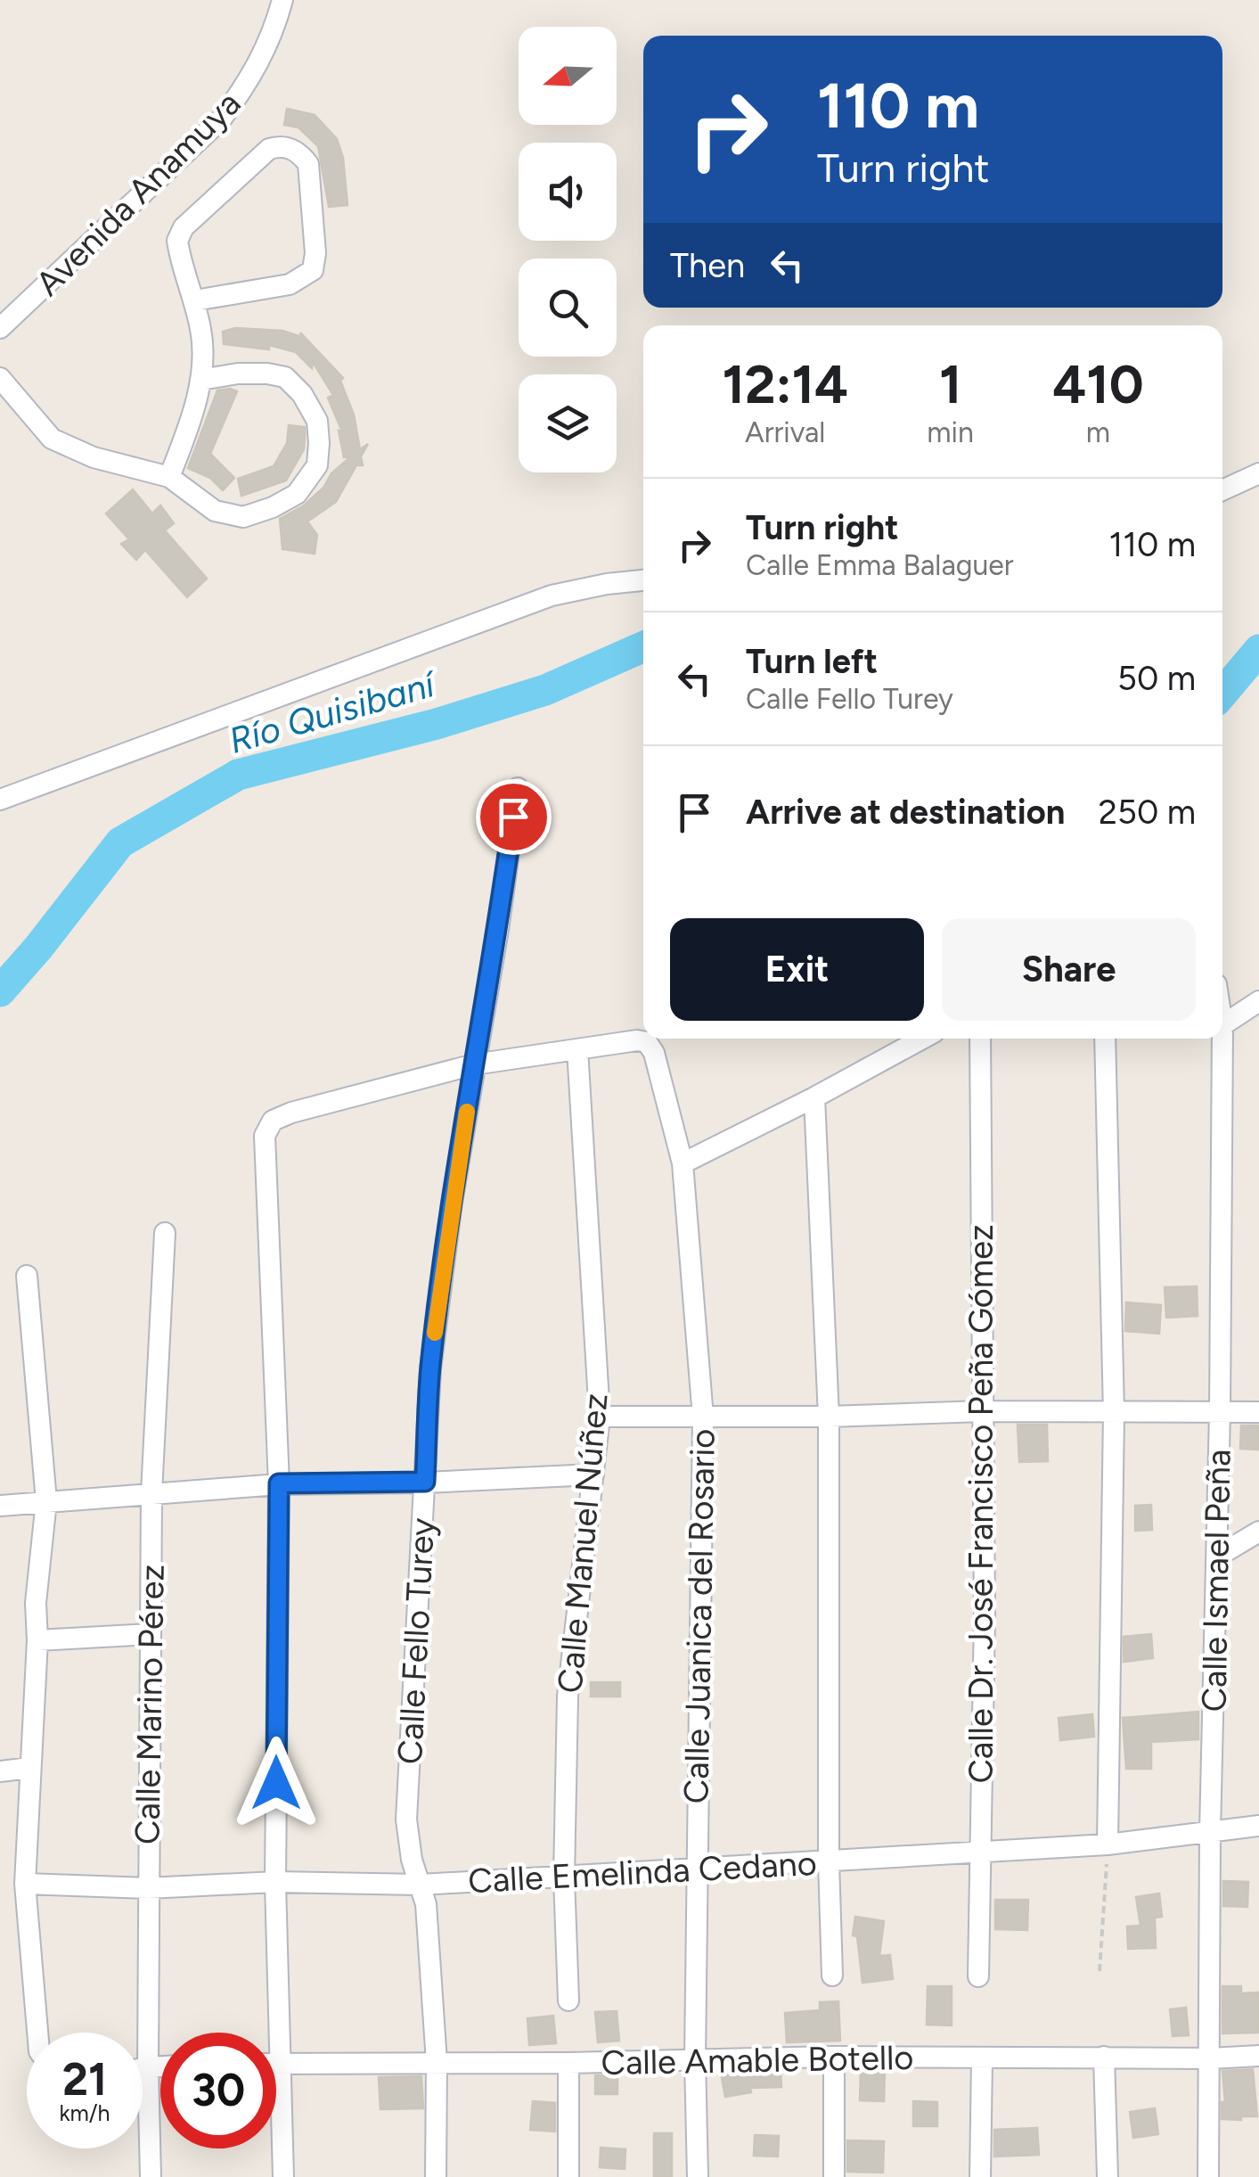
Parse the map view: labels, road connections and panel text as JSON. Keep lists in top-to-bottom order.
{
  "streets": {
    "street": [
      "Avenida Anamuya",
      "Calle Dr. José Francisco Peña Gómez",
      "Calle Manuel Núñez",
      "Calle Ismael Peña",
      "Calle Juanica del Rosario",
      "Calle Fello Turey",
      "Calle Marino Pérez",
      "Calle Emelinda Cedano",
      "Calle Amable Botello"
    ]
  },
  "crossings": [
    ["Calle Dr. José Francisco Peña Gómez", "Calle Emelinda Cedano"],
    ["Calle Manuel Núñez", "Calle Juanica del Rosario"],
    ["Calle Manuel Núñez", "Calle Emelinda Cedano"],
    ["Calle Ismael Peña", "Calle Emelinda Cedano"],
    ["Calle Ismael Peña", "Calle Amable Botello"],
    ["Calle Juanica del Rosario", "Calle Emelinda Cedano"],
    ["Calle Juanica del Rosario", "Calle Amable Botello"],
    ["Calle Fello Turey", "Calle Emelinda Cedano"],
    ["Calle Fello Turey", "Calle Amable Botello"],
    ["Calle Marino Pérez", "Calle Emelinda Cedano"]
  ],
  "water": ["Río Quisibaní"],
  "north": "left",
  "page": {
    "turn": ["110 m", "Turn right"],
    "then": "Then",
    "eta": [
      "12:14",
      "Arrival",
      "1",
      "min",
      "410",
      "m"
    ],
    "list": [
      {
        "name": "Turn right",
        "note": "Calle Emma Balaguer",
        "value": "110 m"
      },
      {
        "name": "Turn left",
        "note": "Calle Fello Turey",
        "value": "50 m"
      },
      {
        "name": "Arrive at destination",
        "value": "250 m"
      }
    ],
    "buttons": ["Exit", "Share"],
    "speed": "21 km/h",
    "limit": "30"
  }
}
